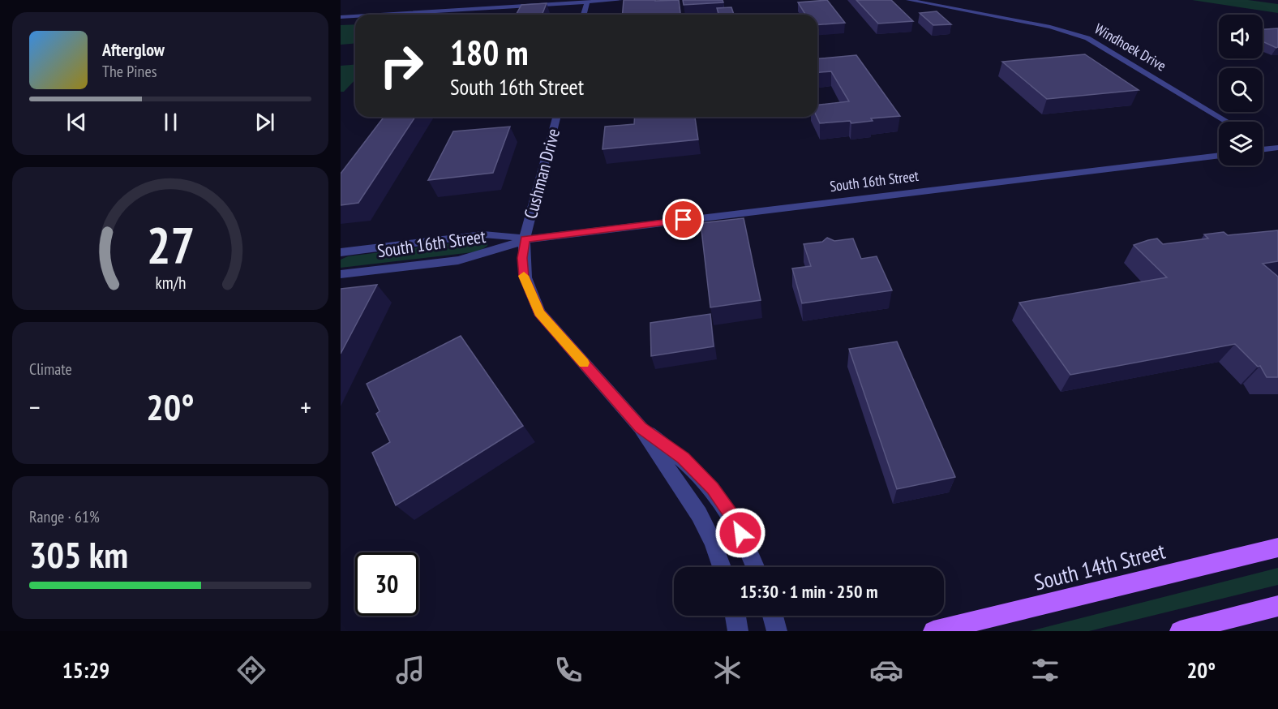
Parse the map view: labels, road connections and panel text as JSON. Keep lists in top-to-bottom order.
{
  "streets": {
    "main road": ["South 14th Street"],
    "street": ["Windhoek Drive", "Cushman Drive", "South 16th Street"]
  },
  "crossings": [
    ["Cushman Drive", "South 16th Street"]
  ],
  "page": {
    "turn": ["180 m", "South 16th Street"],
    "song": ["Afterglow", "The Pines"],
    "tile": [
      "Climate",
      ["Range · 61%", "305 km"]
    ],
    "heat": ["−", "20°", "+"],
    "limit": "30",
    "trip": "15:30 · 1 min · 250 m",
    "tabs": ["15:29", "20°"],
    "gauge": ["27", "km/h"]
  }
}
